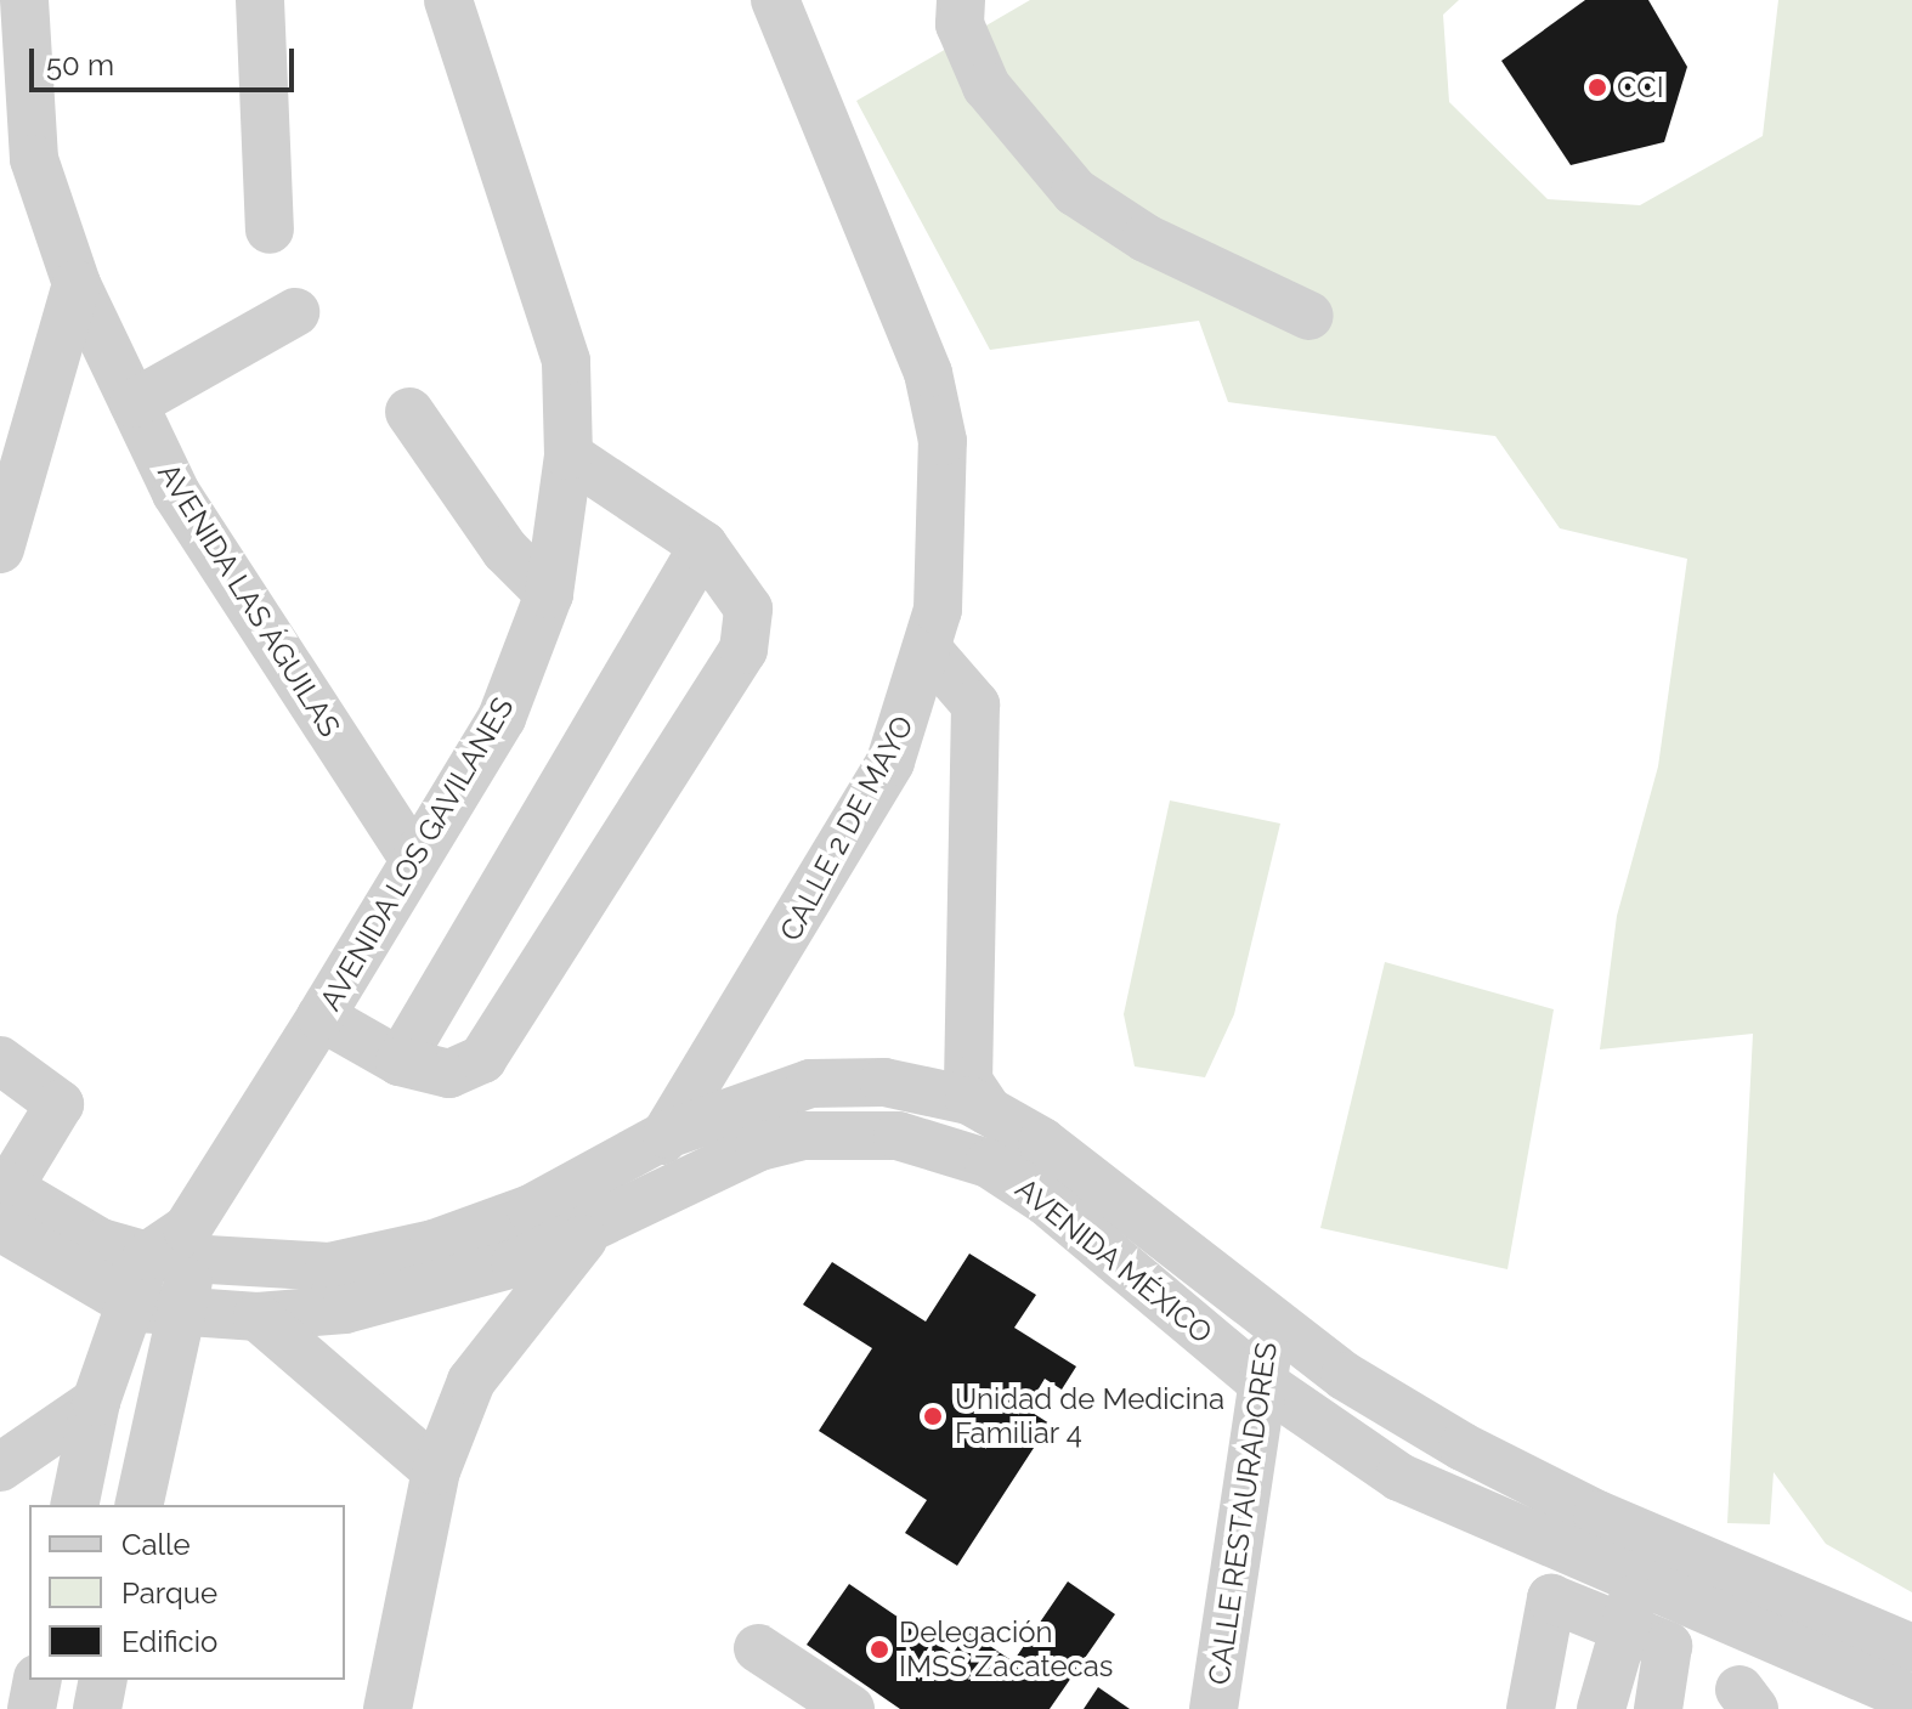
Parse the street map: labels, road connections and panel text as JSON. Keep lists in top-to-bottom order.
{
  "streets": {
    "street": [
      "AVENIDA LAS ÁGUILAS",
      "CALLE 2 DE MAYO",
      "AVENIDA LOS GAVILANES",
      "AVENIDA MÉXICO",
      "CALLE RESTAURADORES"
    ]
  },
  "crossings": [
    ["AVENIDA LAS ÁGUILAS", "AVENIDA LOS GAVILANES"],
    ["CALLE 2 DE MAYO", "AVENIDA MÉXICO"],
    ["AVENIDA LOS GAVILANES", "AVENIDA MÉXICO"],
    ["AVENIDA MÉXICO", "CALLE RESTAURADORES"]
  ],
  "places": ["CCI", "Unidad de Medicina Familiar 4", "Delegación IMSS Zacatecas"],
  "legend": ["Calle", "Parque", "Edificio"],
  "scale_bar": "50 m"
}
